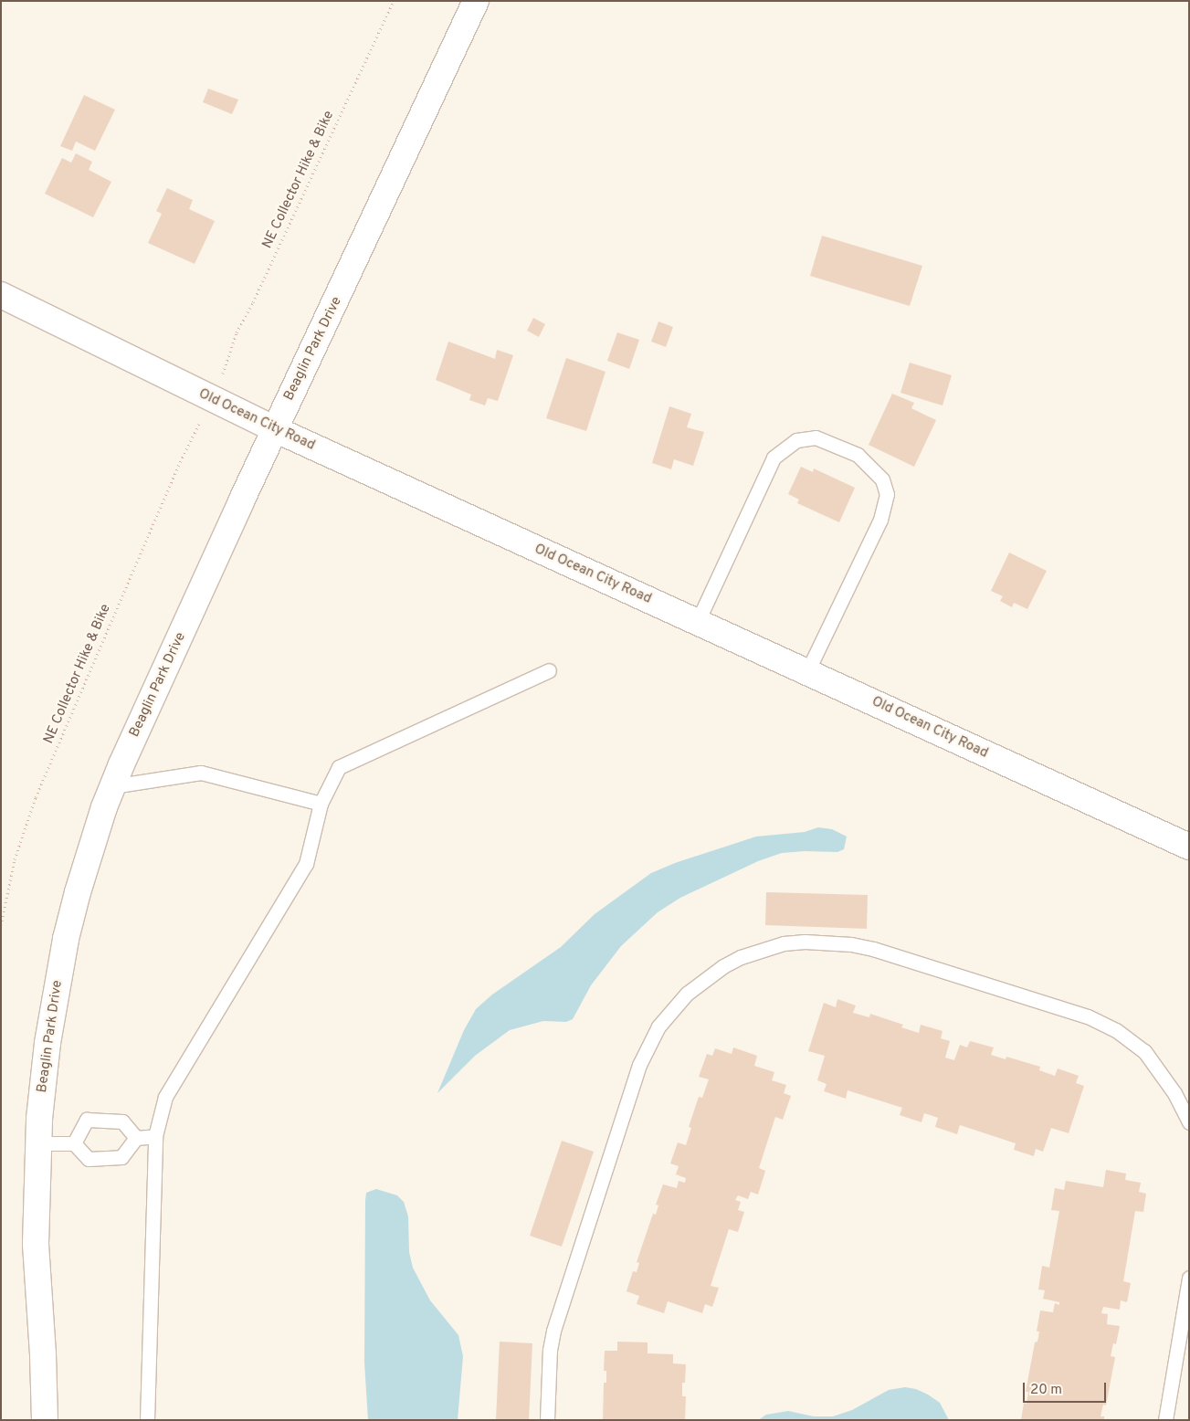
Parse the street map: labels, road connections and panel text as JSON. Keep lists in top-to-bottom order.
{
  "streets": {
    "main road": ["Beaglin Park Drive", "Old Ocean City Road"],
    "path": ["NE Collector Hike & Bike"]
  },
  "crossings": [
    ["Beaglin Park Drive", "Old Ocean City Road"]
  ],
  "scale_bar": "20 m"
}
